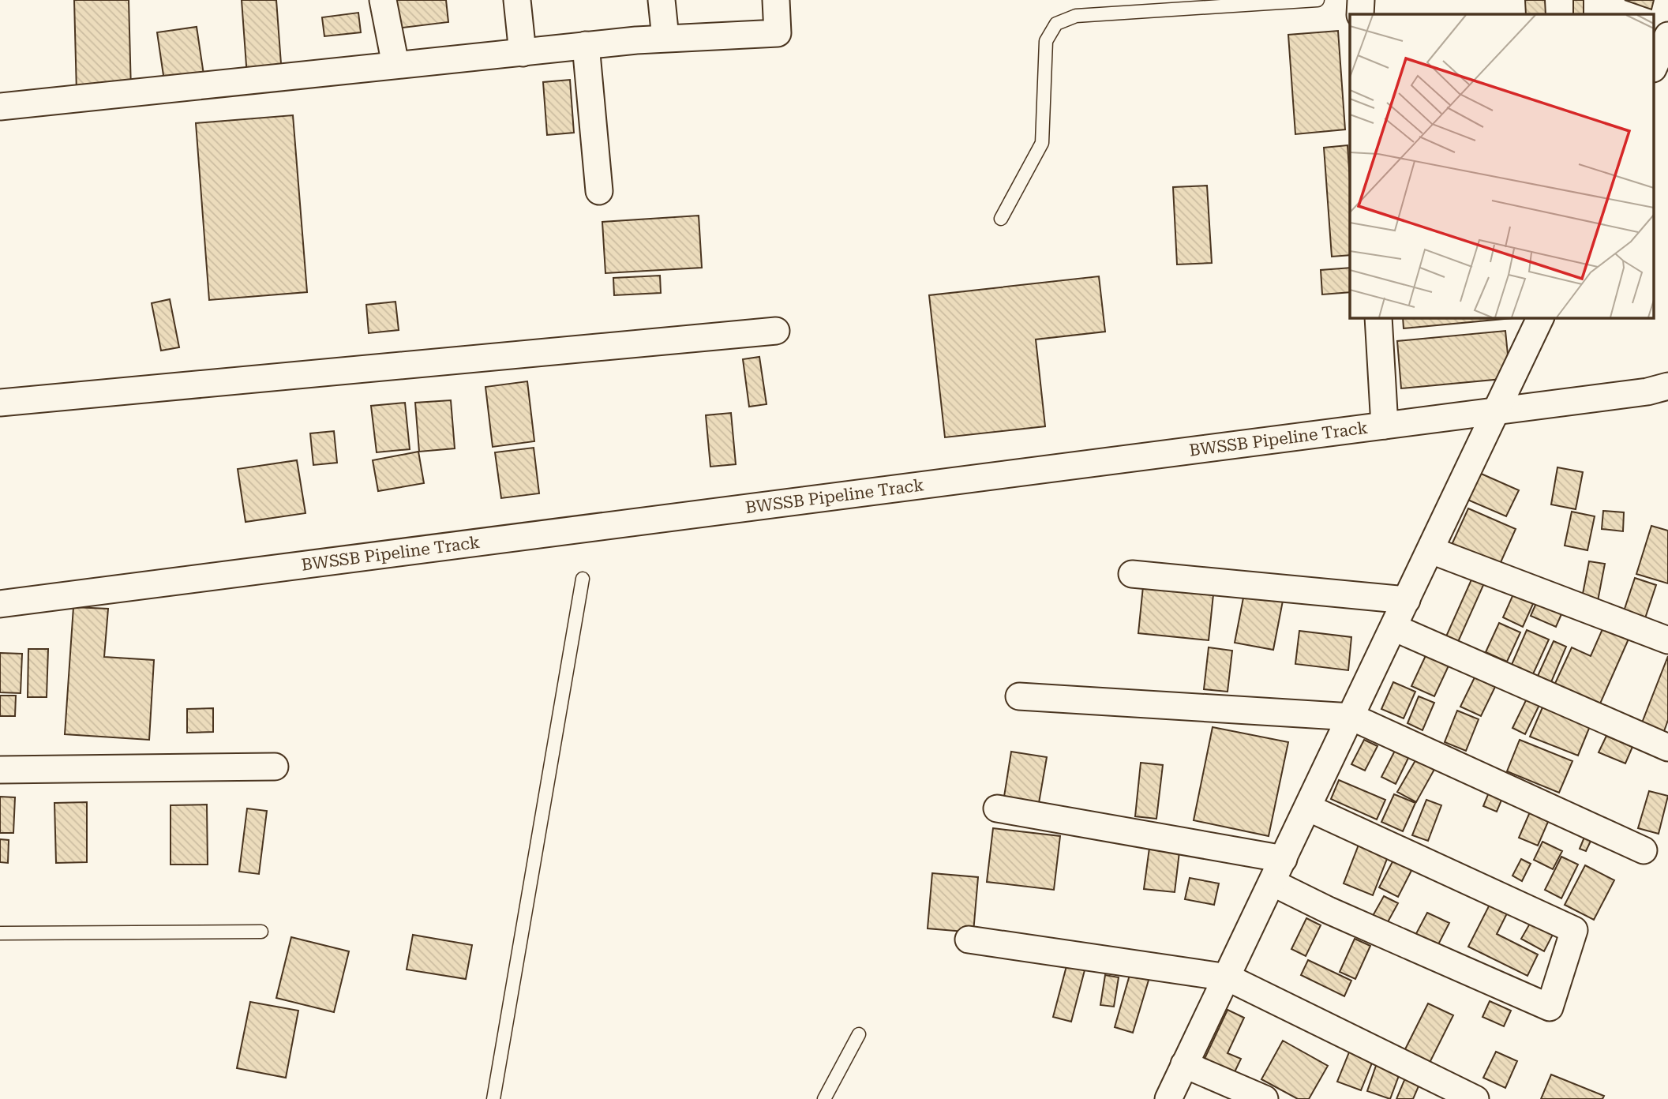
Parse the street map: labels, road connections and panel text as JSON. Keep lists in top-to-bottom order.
{
  "streets": {
    "street": ["BWSSB Pipeline Track"]
  }
}
